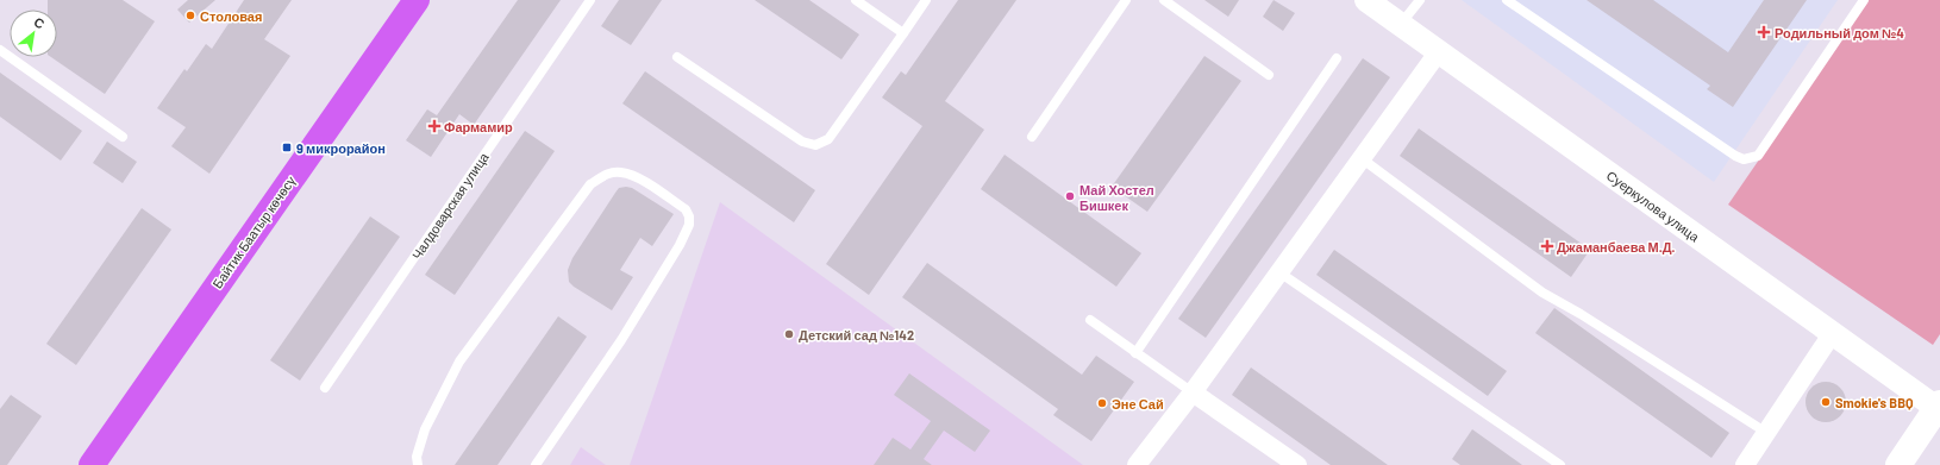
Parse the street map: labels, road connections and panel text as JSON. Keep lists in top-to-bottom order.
{
  "streets": {
    "main road": ["Байтик Баатыр көчөсү"],
    "street": ["Суеркулова улица"],
    "lane": ["Чалдоварская улица"]
  },
  "places": {
    "other": [
      "Столовая",
      "Май Хостел Бишкек",
      "Детский сад №142",
      "Smokie's BBQ",
      "Эне Сай"
    ],
    "health": ["Родильный дом №4", "Фармамир", "Джаманбаева М.Д."],
    "transit": ["9 микрорайон"]
  },
  "north": "top right"
}
